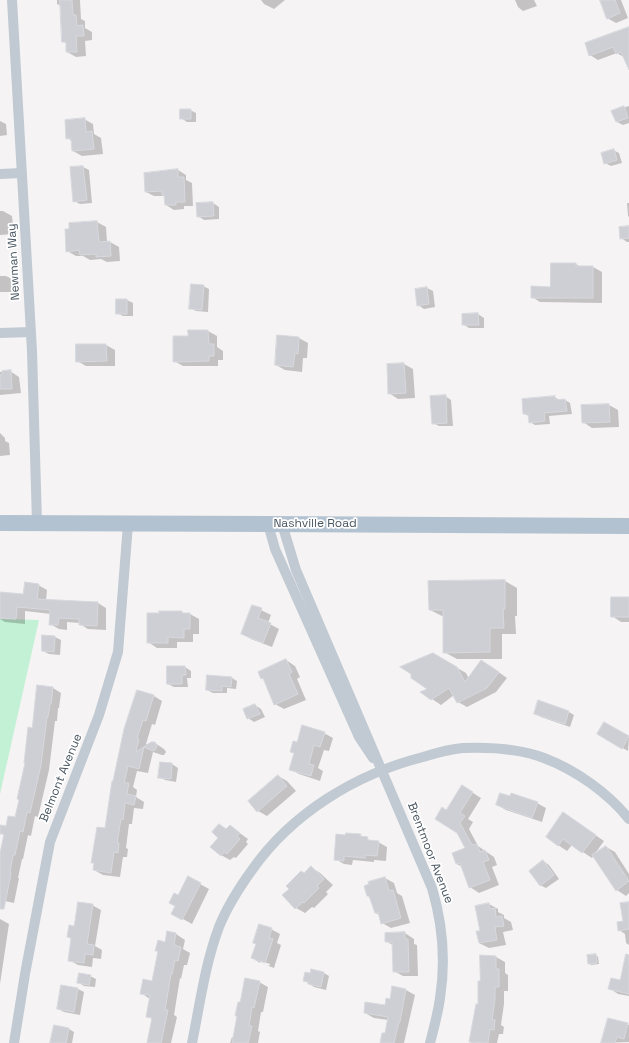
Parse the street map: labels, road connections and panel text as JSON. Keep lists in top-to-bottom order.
{
  "streets": {
    "main road": ["Nashville Road"],
    "street": ["Newman Way", "Belmont Avenue", "Brentmoor Avenue"]
  },
  "crossings": [
    ["Newman Way", "Nashville Road"],
    ["Nashville Road", "Belmont Avenue"],
    ["Nashville Road", "Brentmoor Avenue"]
  ]
}
